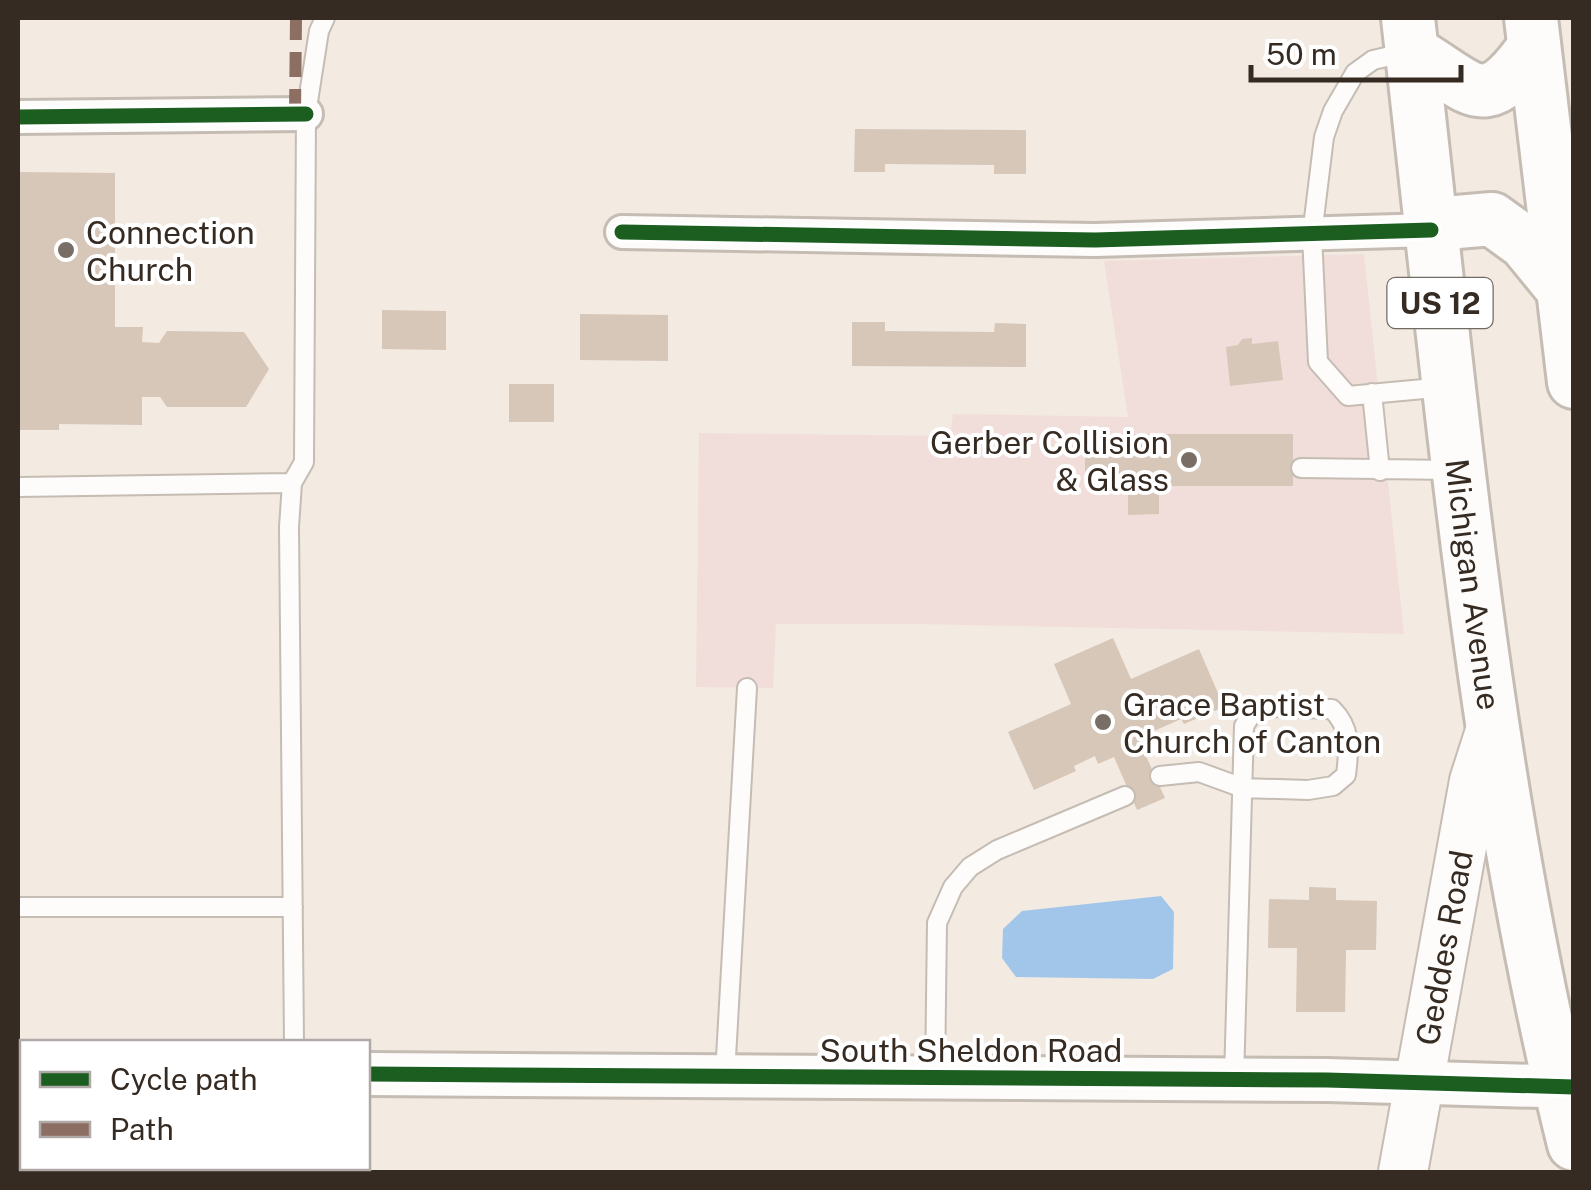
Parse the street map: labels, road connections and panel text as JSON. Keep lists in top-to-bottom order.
{
  "streets": {
    "main road": ["US 12", "Michigan Avenue", "Geddes Road"],
    "street": ["South Sheldon Road"]
  },
  "crossings": [
    ["Michigan Avenue", "Geddes Road"],
    ["Michigan Avenue", "South Sheldon Road"],
    ["Geddes Road", "South Sheldon Road"]
  ],
  "places": ["Connection Church", "Gerber Collision & Glass", "Grace Baptist Church of Canton"],
  "legend": ["Cycle path", "Path"],
  "scale_bar": "50 m"
}
